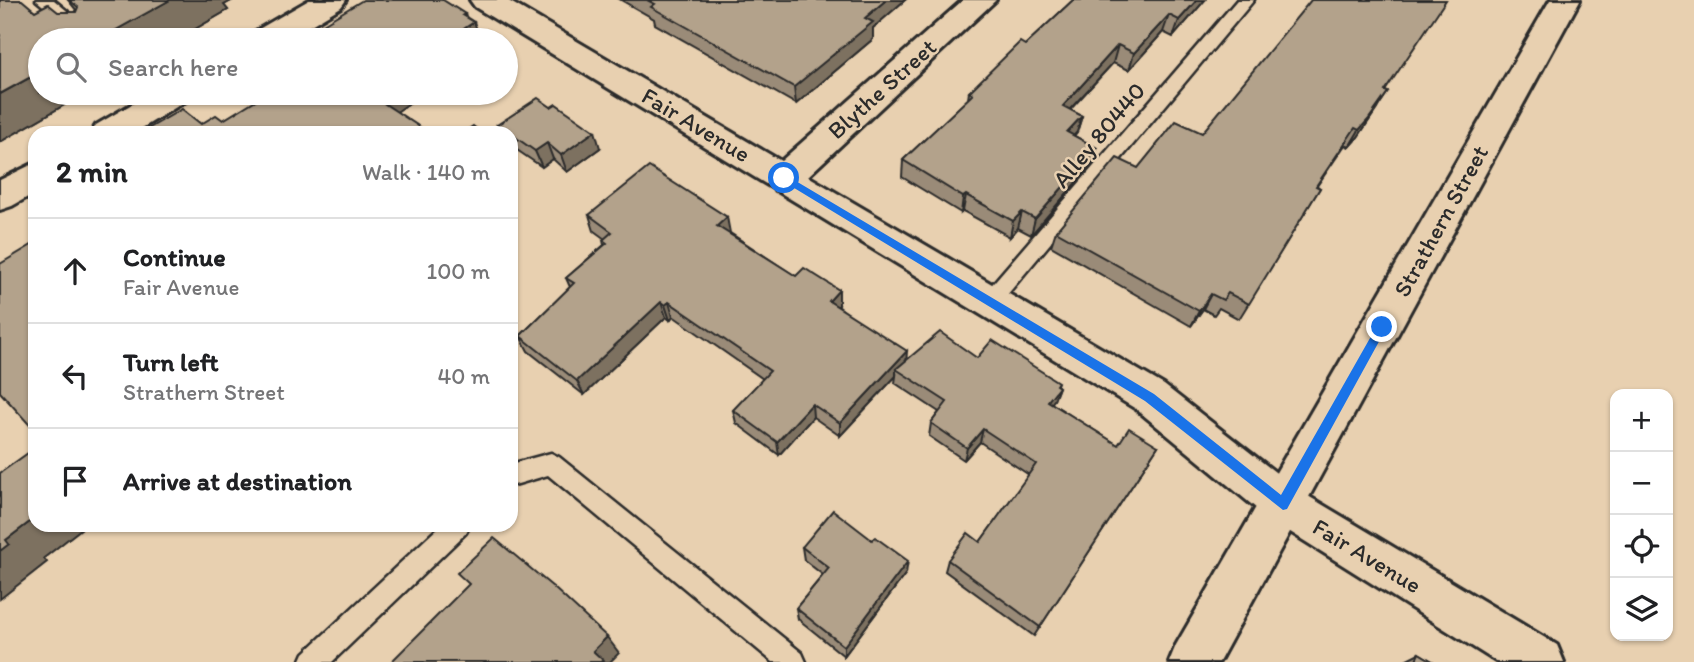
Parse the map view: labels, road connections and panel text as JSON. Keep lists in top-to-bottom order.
{
  "streets": {
    "street": ["Blythe Street", "Fair Avenue", "Strathern Street"],
    "lane": ["Alley 80440"]
  },
  "crossings": [
    ["Blythe Street", "Fair Avenue"],
    ["Fair Avenue", "Alley 80440"],
    ["Fair Avenue", "Strathern Street"]
  ],
  "page": {
    "search": "Search here",
    "heading": ["2 min", "Walk · 140 m"],
    "list": [
      ["Continue", "Fair Avenue", "100 m"],
      ["Turn left", "Strathern Street", "40 m"],
      "Arrive at destination"
    ],
    "map_buttons": ["+", "−"]
  }
}
